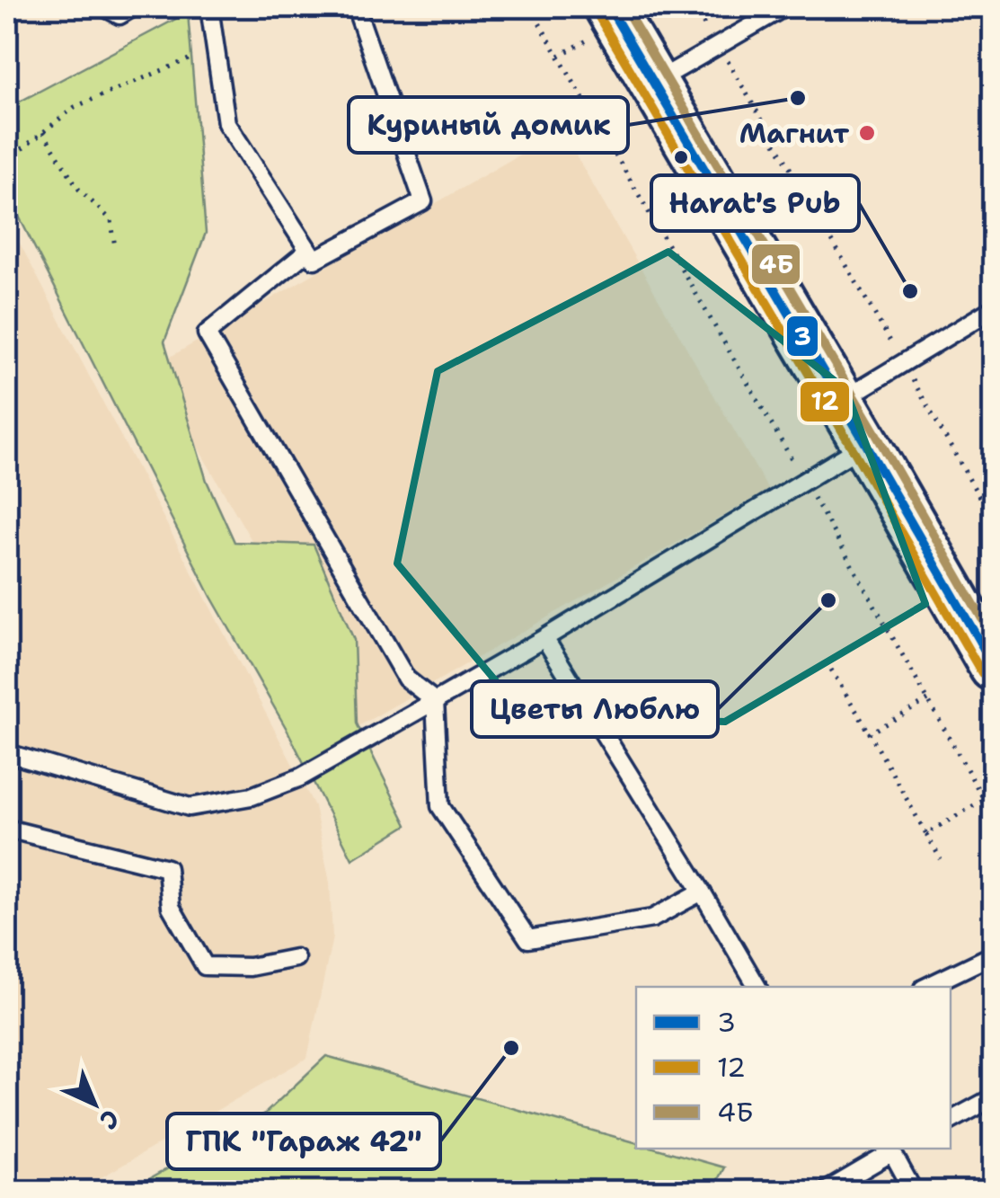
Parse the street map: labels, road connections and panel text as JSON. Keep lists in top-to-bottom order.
{
  "places": [
    "Куриный домик",
    "Магнит",
    "Harat's Pub",
    "Цветы Люблю",
    "ГПК \"Гараж 42\""
  ],
  "lines": ["transit line 3", "transit line 4Б", "transit line 12"],
  "legend": ["3", "12", "4Б"],
  "north": "bottom right"
}
